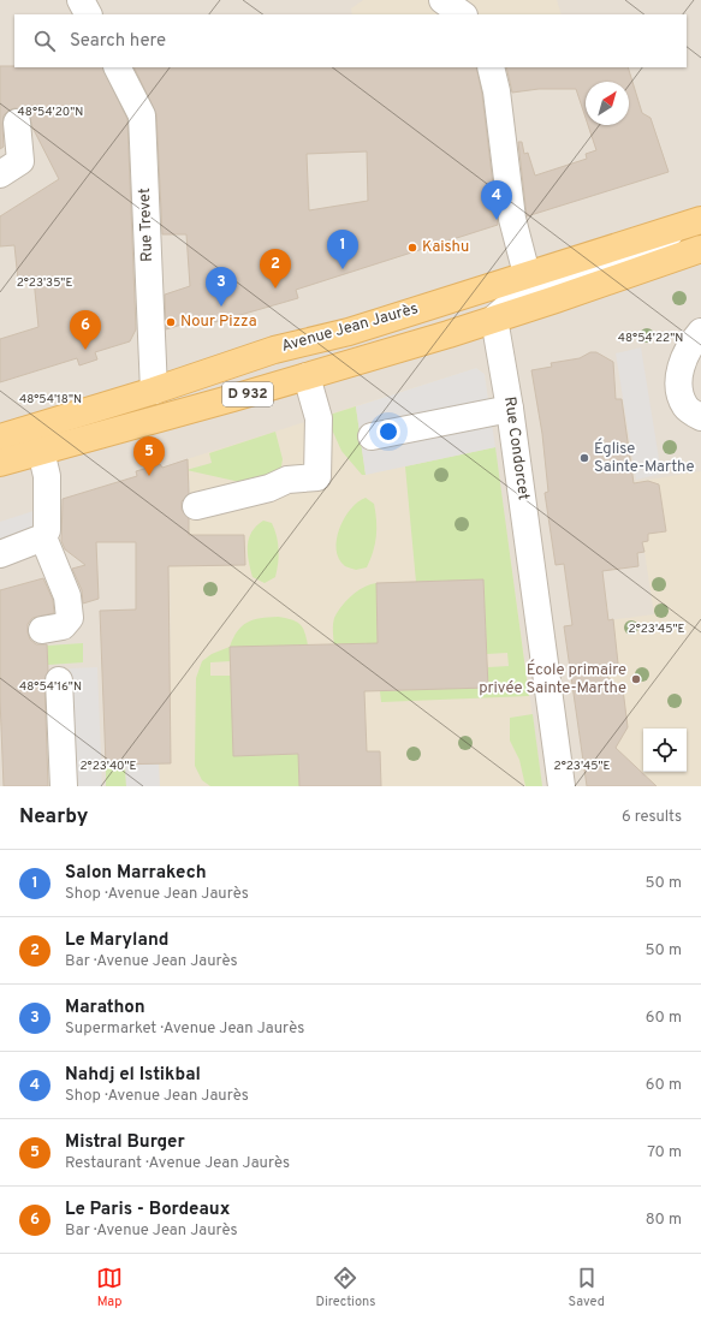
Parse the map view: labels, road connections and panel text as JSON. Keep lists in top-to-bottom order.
{
  "streets": {
    "main road": ["Avenue Jean Jaurès", "D 932"],
    "street": ["Rue Trevet", "Rue Condorcet"]
  },
  "crossings": [
    ["Rue Trevet", "Avenue Jean Jaurès"],
    ["D 932", "Rue Condorcet"]
  ],
  "places": [
    "Kaishu",
    "Nour Pizza",
    "Église Sainte-Marthe",
    "École primaire privée Sainte-Marthe"
  ],
  "north": "top right",
  "page": {
    "search": "Search here",
    "pins": [
      "4",
      "1",
      "2",
      "3",
      "6",
      "5"
    ],
    "heading": ["Nearby", "6 results"],
    "list": [
      {
        "mark": "1",
        "name": "Salon Marrakech",
        "note": "Shop · Avenue Jean Jaurès",
        "value": "50 m"
      },
      {
        "mark": "2",
        "name": "Le Maryland",
        "note": "Bar · Avenue Jean Jaurès",
        "value": "50 m"
      },
      {
        "mark": "3",
        "name": "Marathon",
        "note": "Supermarket · Avenue Jean Jaurès",
        "value": "60 m"
      },
      {
        "mark": "4",
        "name": "Nahdj el Istikbal",
        "note": "Shop · Avenue Jean Jaurès",
        "value": "60 m"
      },
      {
        "mark": "5",
        "name": "Mistral Burger",
        "note": "Restaurant · Avenue Jean Jaurès",
        "value": "70 m"
      },
      {
        "mark": "6",
        "name": "Le Paris - Bordeaux",
        "note": "Bar · Avenue Jean Jaurès",
        "value": "80 m"
      }
    ],
    "nav": ["Map", "Directions", "Saved"]
  },
  "coordinates": [
    "48°54'20\"N",
    "2°23'35\"E",
    "48°54'22\"N",
    "48°54'18\"N",
    "2°23'45\"E",
    "48°54'16\"N",
    "2°23'40\"E"
  ]
}
